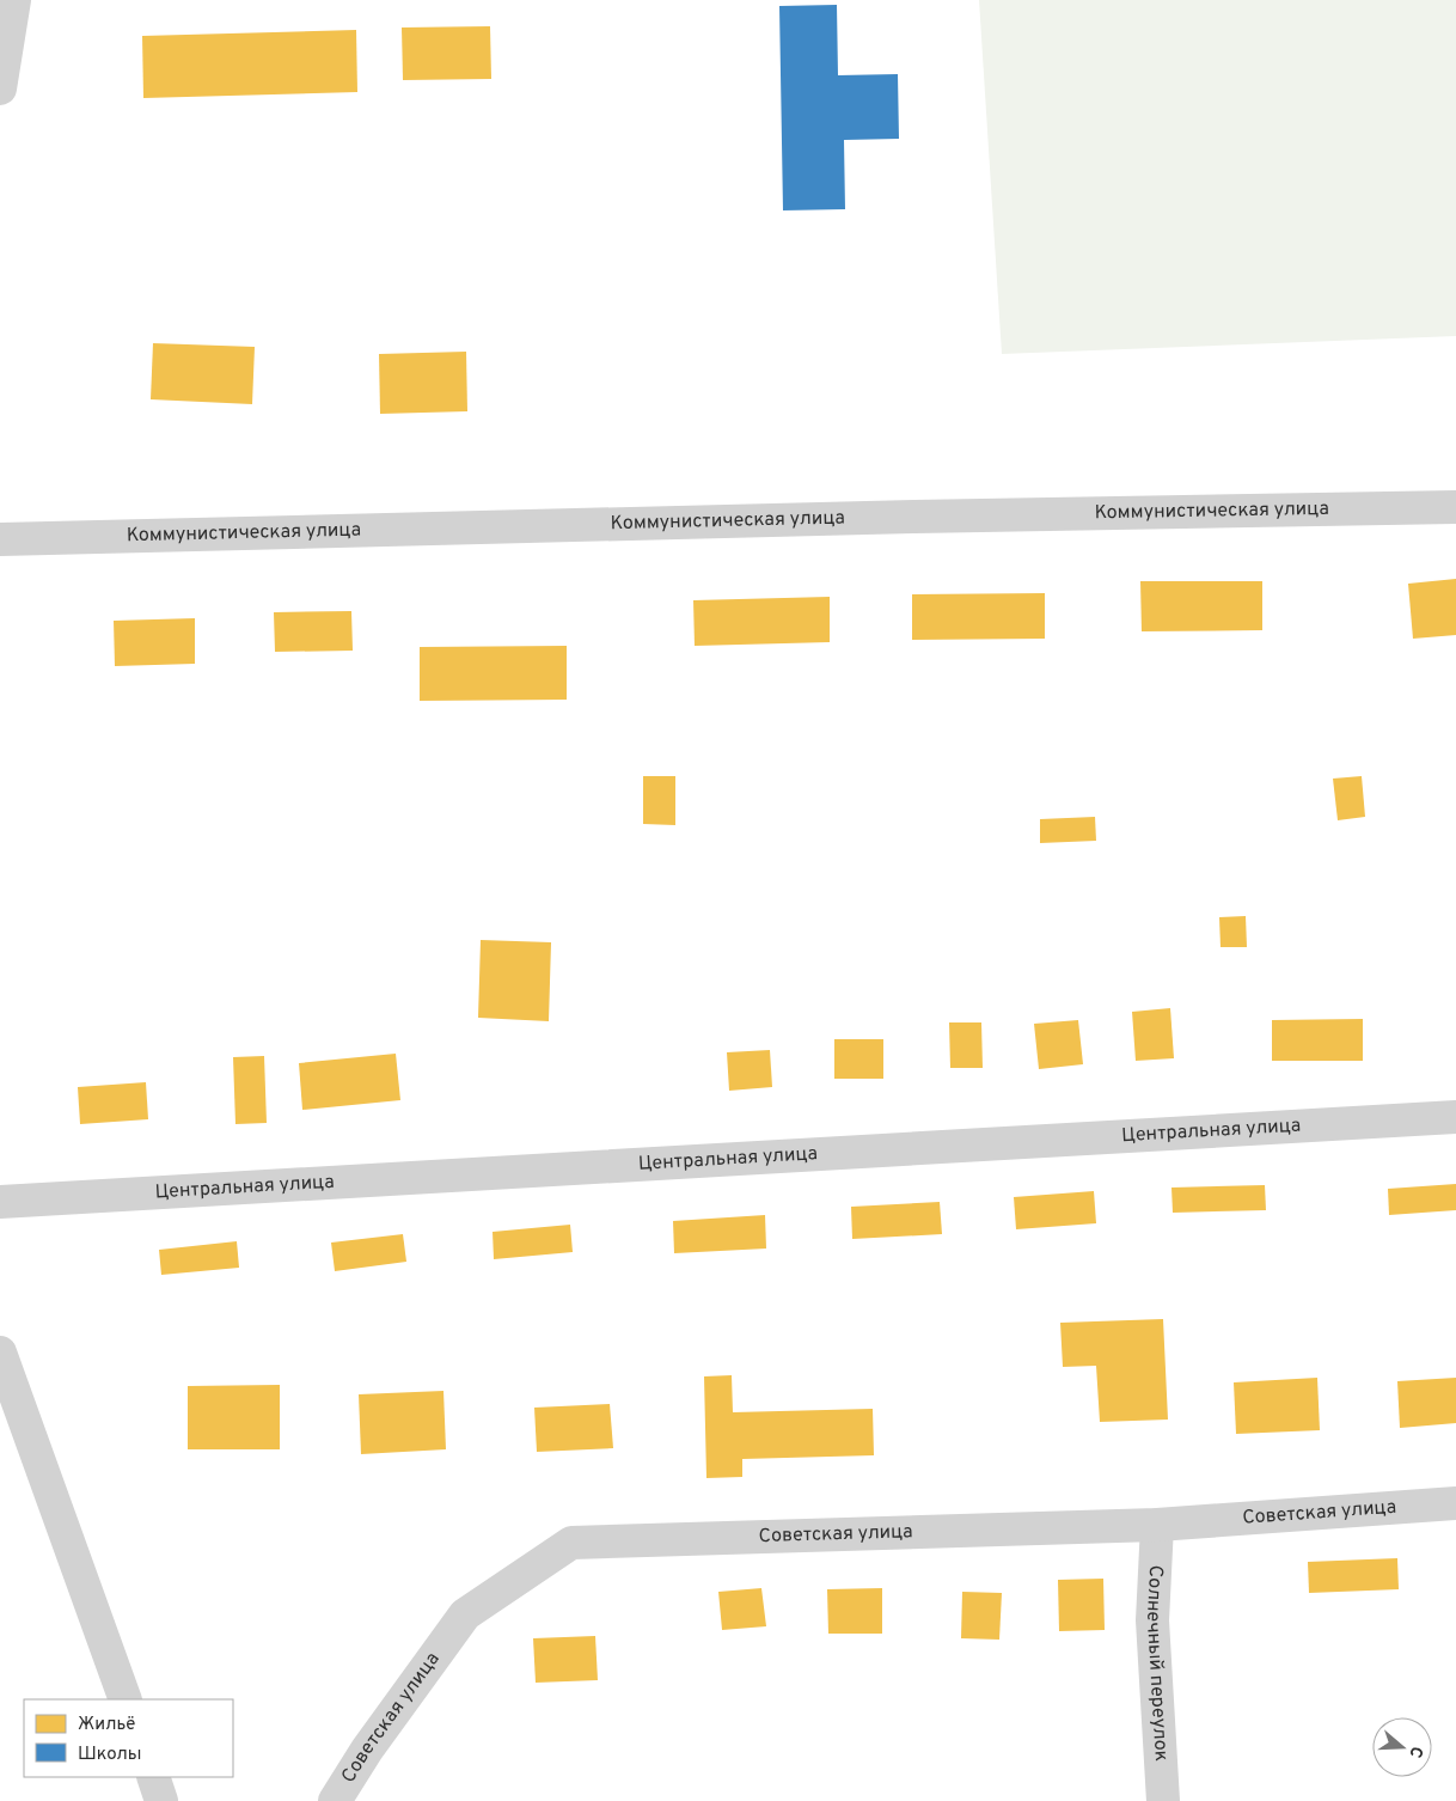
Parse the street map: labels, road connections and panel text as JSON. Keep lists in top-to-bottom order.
{
  "streets": {
    "street": [
      "Коммунистическая улица",
      "Центральная улица",
      "Советская улица",
      "Солнечный переулок"
    ]
  },
  "crossings": [
    ["Советская улица", "Солнечный переулок"]
  ],
  "legend": ["Жильё", "Школы"],
  "north": "right"
}
